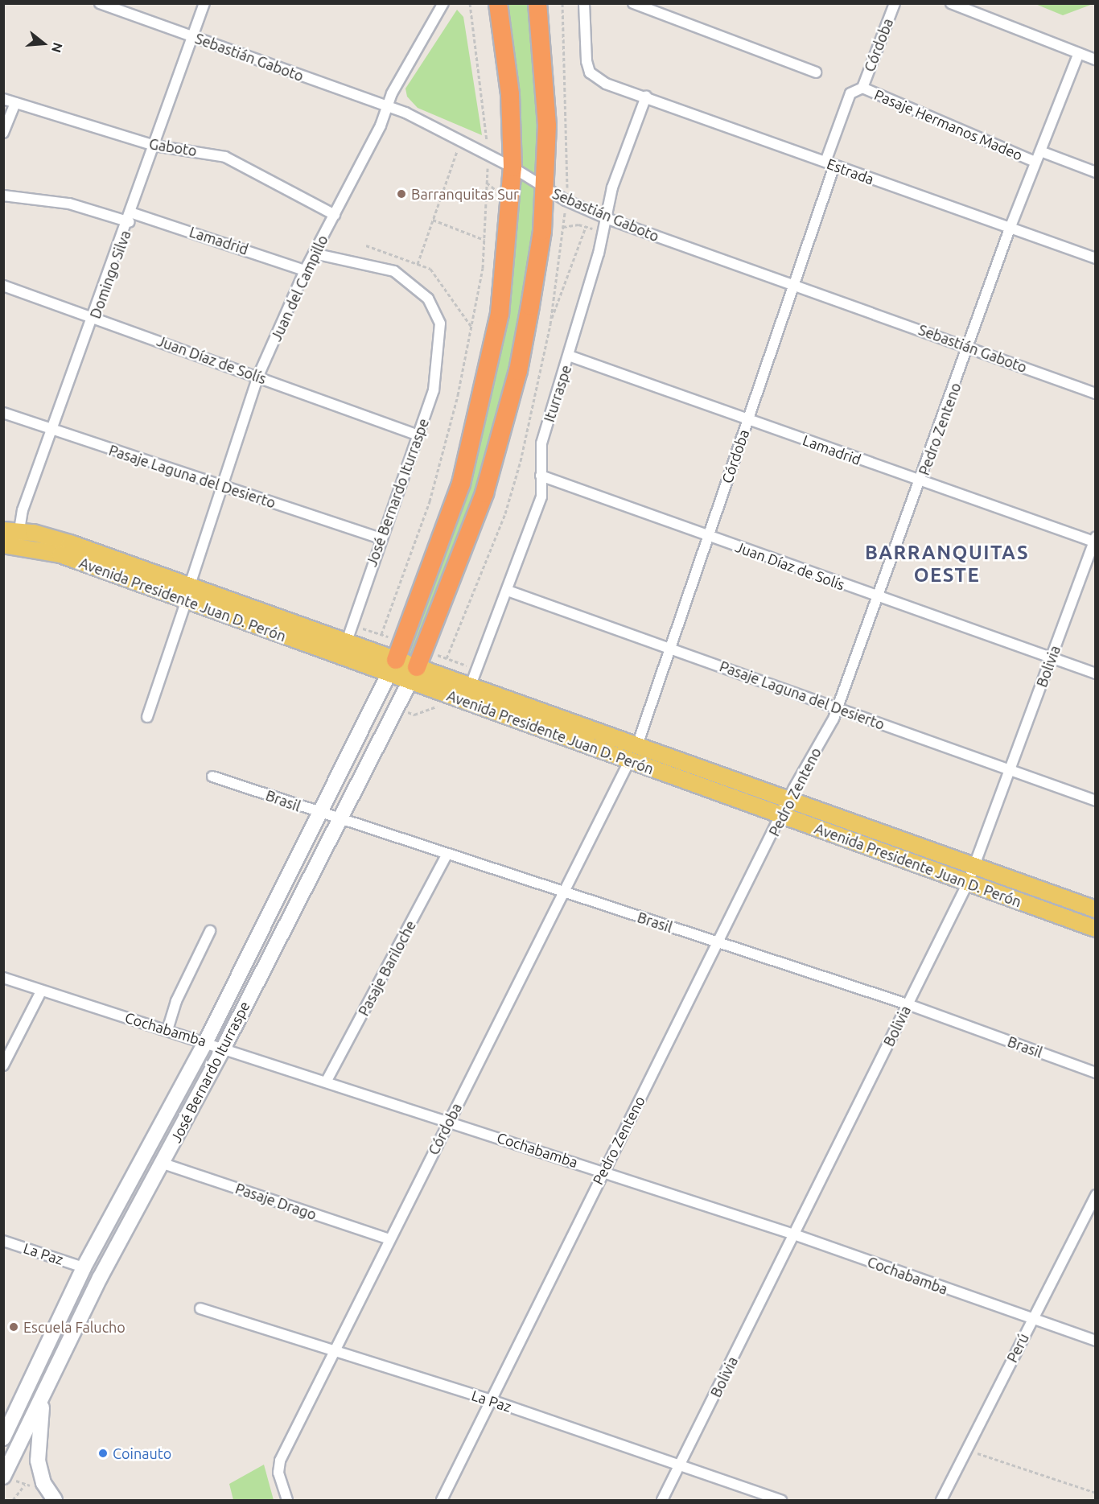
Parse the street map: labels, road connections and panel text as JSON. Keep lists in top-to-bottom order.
{
  "streets": {
    "main road": ["José Bernardo Iturraspe", "Avenida Presidente Juan D. Perón"],
    "street": [
      "Córdoba",
      "Sebastián Gaboto",
      "Pasaje Hermanos Madeo",
      "Gaboto",
      "Estrada",
      "Lamadrid",
      "Domingo Silva",
      "Juan del Campillo",
      "Juan Díaz de Solís",
      "Iturraspe",
      "Pedro Zenteno",
      "Pasaje Laguna del Desierto",
      "Bolivia",
      "Brasil",
      "Pasaje Bariloche",
      "Cochabamba",
      "Pasaje Drago",
      "La Paz",
      "Perú"
    ]
  },
  "crossings": [
    ["Córdoba", "Sebastián Gaboto"],
    ["Córdoba", "Pasaje Hermanos Madeo"],
    ["Córdoba", "Estrada"],
    ["Córdoba", "Lamadrid"],
    ["Córdoba", "Juan Díaz de Solís"],
    ["Córdoba", "Pasaje Laguna del Desierto"],
    ["Córdoba", "Avenida Presidente Juan D. Perón"],
    ["Córdoba", "Brasil"],
    ["Córdoba", "Cochabamba"],
    ["Córdoba", "Pasaje Drago"],
    ["Córdoba", "La Paz"],
    ["Sebastián Gaboto", "Domingo Silva"],
    ["Sebastián Gaboto", "Juan del Campillo"],
    ["Sebastián Gaboto", "Iturraspe"],
    ["Sebastián Gaboto", "Pedro Zenteno"],
    ["Pasaje Hermanos Madeo", "Pedro Zenteno"],
    ["Gaboto", "Domingo Silva"],
    ["Gaboto", "Juan del Campillo"],
    ["Estrada", "Iturraspe"],
    ["Estrada", "Pedro Zenteno"],
    ["Lamadrid", "Domingo Silva"],
    ["Lamadrid", "Juan del Campillo"],
    ["Lamadrid", "Iturraspe"],
    ["Lamadrid", "Pedro Zenteno"],
    ["Lamadrid", "Bolivia"],
    ["Domingo Silva", "Juan Díaz de Solís"],
    ["Domingo Silva", "Pasaje Laguna del Desierto"],
    ["Domingo Silva", "Avenida Presidente Juan D. Perón"],
    ["Juan del Campillo", "Juan Díaz de Solís"],
    ["Juan del Campillo", "Pasaje Laguna del Desierto"],
    ["Juan del Campillo", "José Bernardo Iturraspe"],
    ["Juan del Campillo", "Avenida Presidente Juan D. Perón"],
    ["Juan Díaz de Solís", "Iturraspe"],
    ["Juan Díaz de Solís", "Pedro Zenteno"],
    ["Juan Díaz de Solís", "José Bernardo Iturraspe"],
    ["Juan Díaz de Solís", "Bolivia"],
    ["Iturraspe", "Pasaje Laguna del Desierto"],
    ["Iturraspe", "Avenida Presidente Juan D. Perón"],
    ["Pedro Zenteno", "Pasaje Laguna del Desierto"],
    ["Pedro Zenteno", "Avenida Presidente Juan D. Perón"],
    ["Pedro Zenteno", "Brasil"],
    ["Pedro Zenteno", "Cochabamba"],
    ["Pedro Zenteno", "La Paz"],
    ["Pasaje Laguna del Desierto", "José Bernardo Iturraspe"],
    ["Pasaje Laguna del Desierto", "Bolivia"],
    ["José Bernardo Iturraspe", "Avenida Presidente Juan D. Perón"],
    ["José Bernardo Iturraspe", "Brasil"],
    ["José Bernardo Iturraspe", "Cochabamba"],
    ["José Bernardo Iturraspe", "Pasaje Drago"],
    ["José Bernardo Iturraspe", "La Paz"],
    ["Avenida Presidente Juan D. Perón", "Bolivia"],
    ["Bolivia", "Brasil"],
    ["Bolivia", "Cochabamba"],
    ["Bolivia", "La Paz"],
    ["Brasil", "Pasaje Bariloche"],
    ["Pasaje Bariloche", "Cochabamba"],
    ["Cochabamba", "Perú"]
  ],
  "districts": ["BARRANQUITAS OESTE"],
  "places": ["Barranquitas Sur", "Escuela Falucho", "Coinauto"],
  "north": "right"
}
